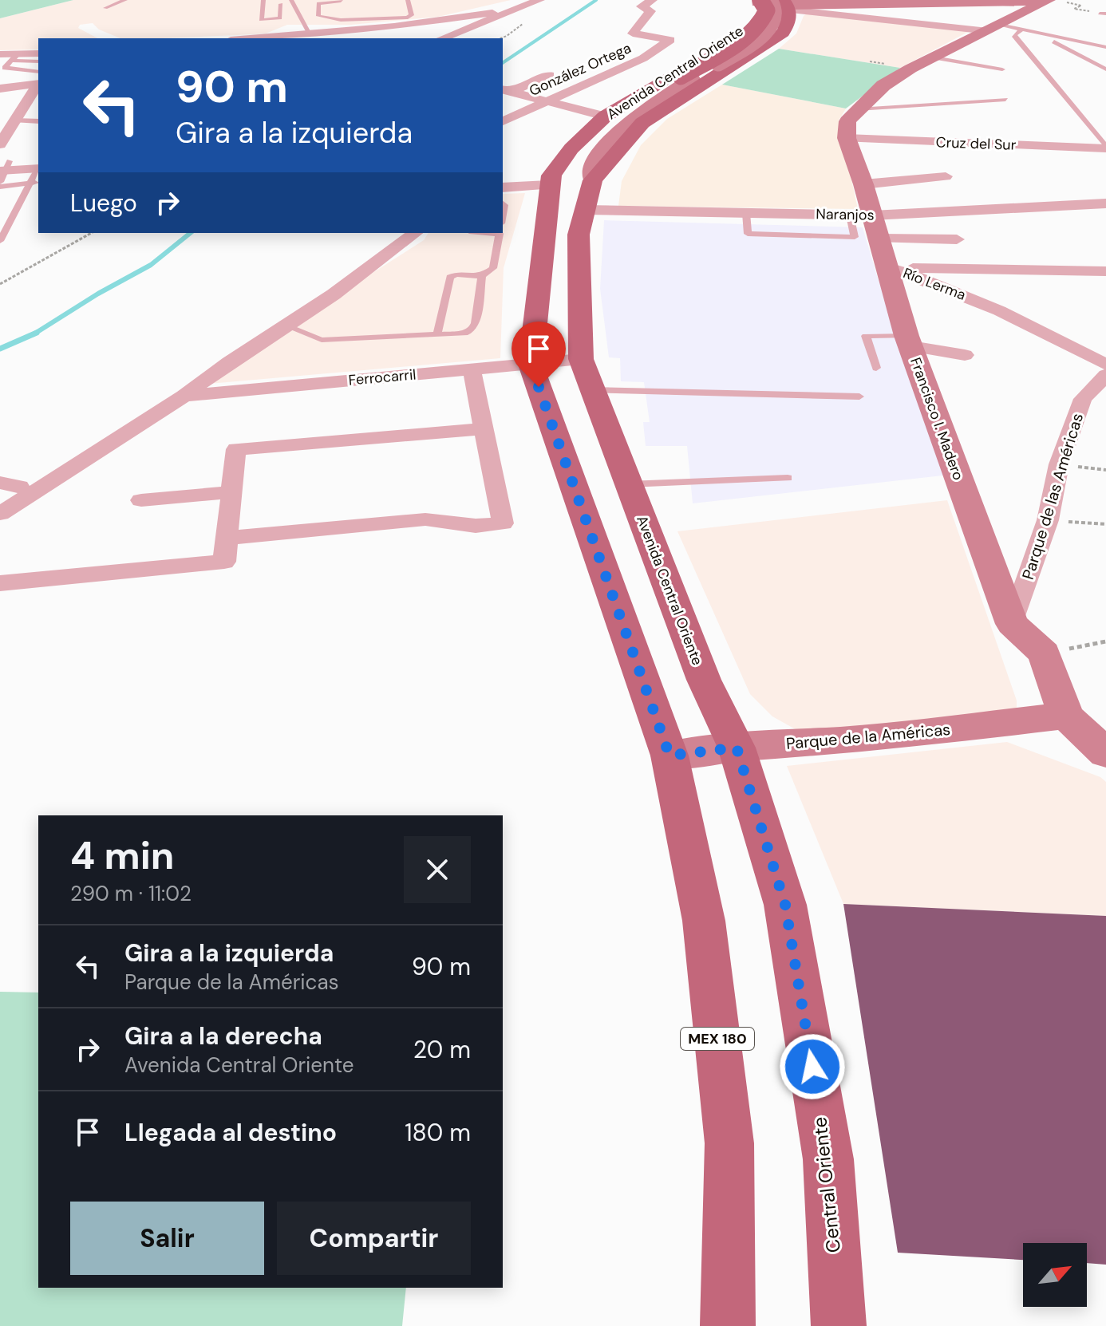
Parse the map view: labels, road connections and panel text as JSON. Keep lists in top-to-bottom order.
{
  "streets": {
    "main road": ["Avenida Central Oriente", "MEX 180", "Central Oriente"],
    "street": [
      "González Ortega",
      "Cruz del Sur",
      "Naranjos",
      "Río Lerma",
      "Ferrocarril",
      "Francisco I. Madero",
      "Parque de las Américas",
      "Parque de la Américas"
    ]
  },
  "crossings": [
    ["Avenida Central Oriente", "Naranjos"],
    ["Avenida Central Oriente", "Ferrocarril"],
    ["Avenida Central Oriente", "Parque de la Américas"],
    ["Avenida Central Oriente", "MEX 180"],
    ["Avenida Central Oriente", "Central Oriente"],
    ["Cruz del Sur", "Francisco I. Madero"],
    ["Naranjos", "Francisco I. Madero"],
    ["Río Lerma", "Francisco I. Madero"],
    ["Francisco I. Madero", "Parque de las Américas"],
    ["Francisco I. Madero", "Parque de la Américas"],
    ["Parque de la Américas", "MEX 180"],
    ["Parque de la Américas", "Central Oriente"]
  ],
  "north": "top right",
  "page": {
    "turn": ["90 m", "Gira a la izquierda"],
    "then": "Luego",
    "heading": ["4 min", "290 m · 11:02"],
    "list": [
      {
        "name": "Gira a la izquierda",
        "note": "Parque de la Américas",
        "value": "90 m"
      },
      {
        "name": "Gira a la derecha",
        "note": "Avenida Central Oriente",
        "value": "20 m"
      },
      {
        "name": "Llegada al destino",
        "value": "180 m"
      }
    ],
    "buttons": ["Salir", "Compartir"]
  }
}
